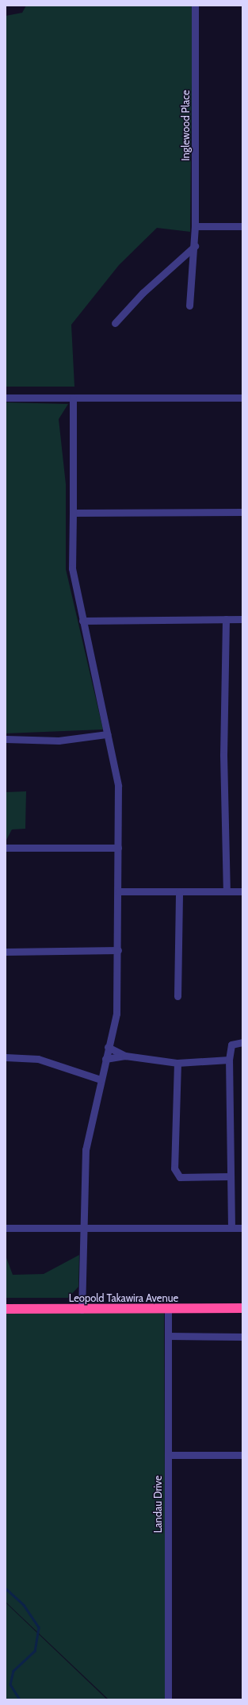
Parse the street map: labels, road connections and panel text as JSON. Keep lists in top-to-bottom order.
{
  "streets": {
    "highway": ["Leopold Takawira Avenue"],
    "street": ["Inglewood Place", "Landau Drive"]
  },
  "crossings": [
    ["Leopold Takawira Avenue", "Landau Drive"]
  ]
}
